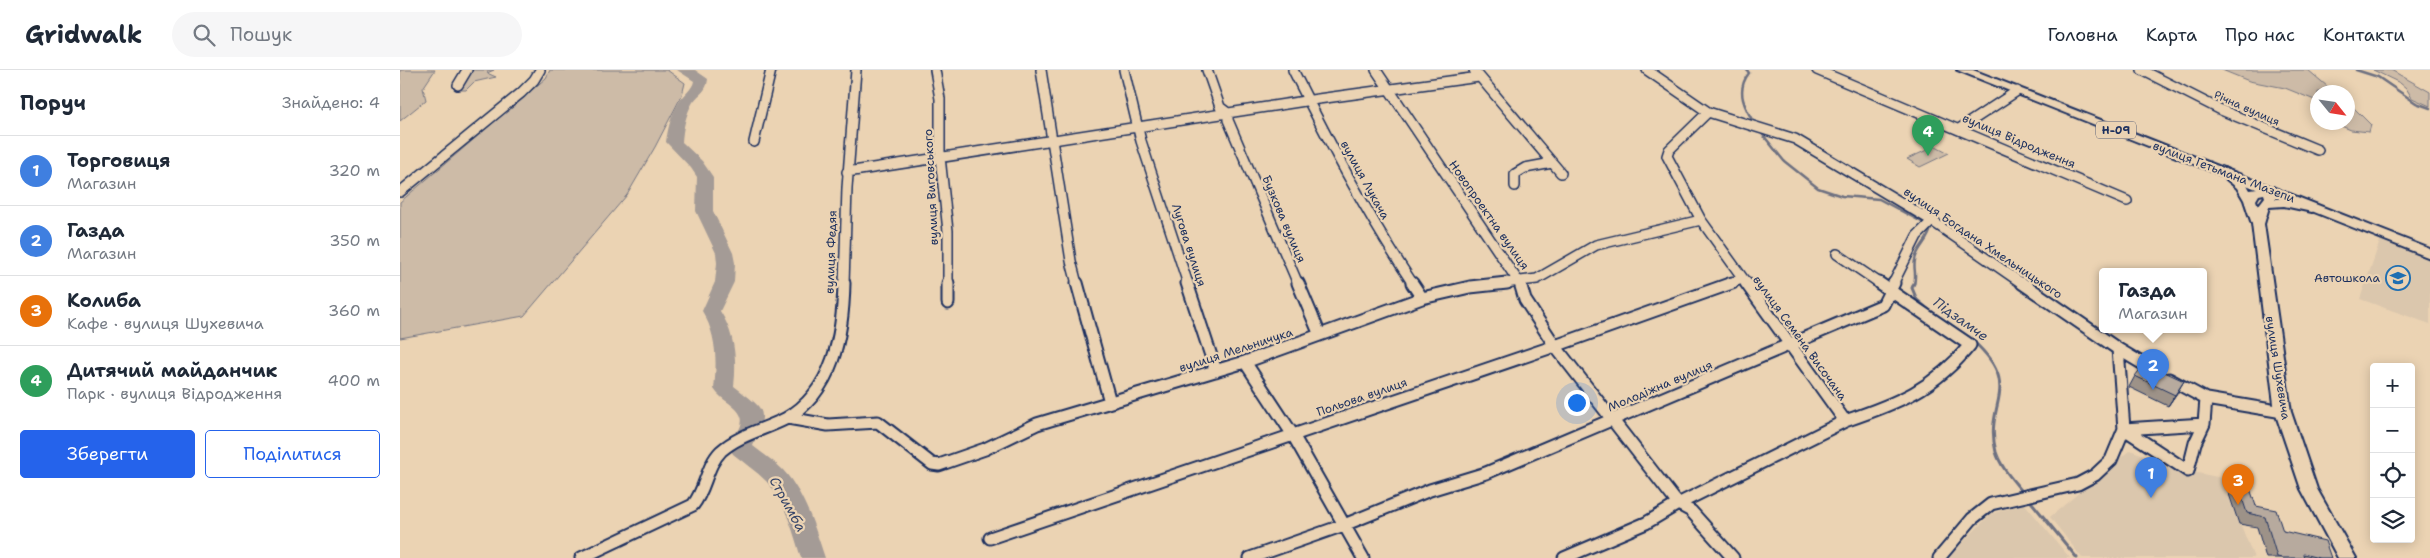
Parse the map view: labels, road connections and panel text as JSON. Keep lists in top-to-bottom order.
{
  "streets": {
    "main road": ["Н-09", "вулиця Гетьмана Мазепи", "вулиця Шухевича"],
    "street": [
      "Річна вулиця",
      "вулиця Відродження",
      "вулиця Лукача",
      "вулиця Виговського",
      "Новопроектна вулиця",
      "Бузкова вулиця",
      "вулиця Богдана Хмельницького",
      "Лугова вулиця",
      "вулиця Федяя",
      "вулиця Семена Височана",
      "вулиця Мельничука",
      "Молодіжна вулиця",
      "Польова вулиця"
    ]
  },
  "crossings": [
    ["вулиця Гетьмана Мазепи", "вулиця Шухевича"],
    ["вулиця Лукача", "вулиця Мельничука"],
    ["Новопроектна вулиця", "вулиця Мельничука"],
    ["Новопроектна вулиця", "Молодіжна вулиця"],
    ["Новопроектна вулиця", "Польова вулиця"],
    ["Бузкова вулиця", "вулиця Мельничука"],
    ["вулиця Богдана Хмельницького", "вулиця Семена Височана"],
    ["вулиця Богдана Хмельницького", "вулиця Шухевича"],
    ["вулиця Богдана Хмельницького", "Молодіжна вулиця"],
    ["Лугова вулиця", "вулиця Мельничука"],
    ["вулиця Федяя", "вулиця Мельничука"],
    ["вулиця Семена Височана", "вулиця Мельничука"],
    ["вулиця Семена Височана", "Молодіжна вулиця"],
    ["вулиця Семена Височана", "Польова вулиця"]
  ],
  "water": ["Підзамче", "Стримба"],
  "places": {
    "school or university": ["Автошкола"]
  },
  "north": "bottom right",
  "page": {
    "header": "Gridwalk",
    "search": "Пошук",
    "nav": [
      "Головна",
      "Карта",
      "Про нас",
      "Контакти"
    ],
    "heading": ["Поруч", "Знайдено: 4"],
    "pins": [
      "4",
      "2",
      "1",
      "3"
    ],
    "list": [
      {
        "mark": "1",
        "name": "Торговиця",
        "note": "Магазин",
        "value": "320 m"
      },
      {
        "mark": "2",
        "name": "Газда",
        "note": "Магазин",
        "value": "350 m"
      },
      {
        "mark": "3",
        "name": "Колиба",
        "note": "Кафе · вулиця Шухевича",
        "value": "360 m"
      },
      {
        "mark": "4",
        "name": "Дитячий майданчик",
        "note": "Парк · вулиця Відродження",
        "value": "400 m"
      }
    ],
    "popup": ["Газда", "Магазин"],
    "map_buttons": ["+", "−"],
    "buttons": ["Зберегти", "Поділитися"]
  }
}
